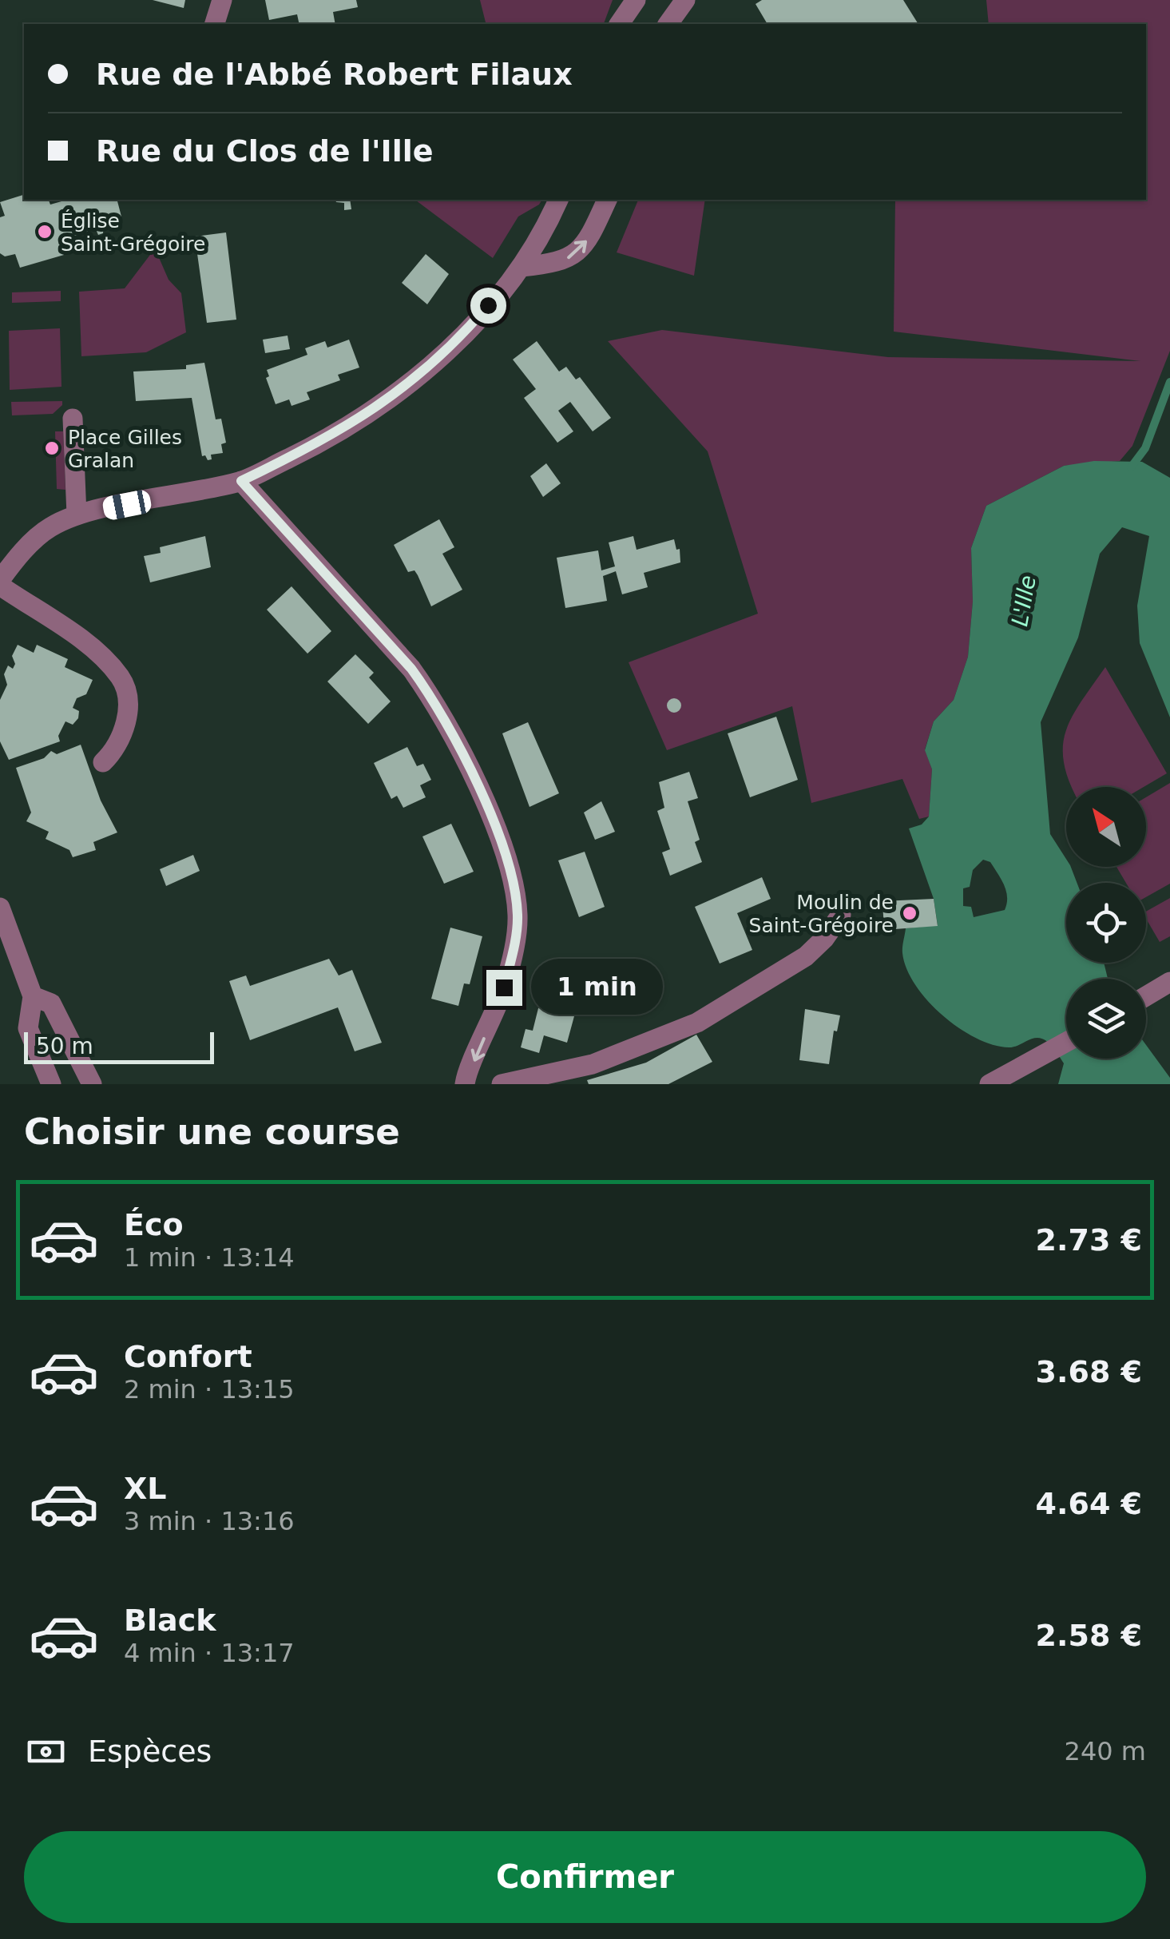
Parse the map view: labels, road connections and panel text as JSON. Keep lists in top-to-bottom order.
{
  "water": ["L'Ille"],
  "places": ["Église Saint-Grégoire", "Place Gilles Gralan", "Moulin de Saint-Grégoire"],
  "scale_bar": "50 m",
  "north": "top left",
  "page": {
    "banner": ["Rue de l'Abbé Robert Filaux", "Rue du Clos de l'Ille"],
    "bubble": "1 min",
    "scale": "50 m",
    "heading": "Choisir une course",
    "list": [
      {
        "name": "Éco",
        "note": "1 min · 13:14",
        "value": "2.73 €"
      },
      {
        "name": "Confort",
        "note": "2 min · 13:15",
        "value": "3.68 €"
      },
      {
        "name": "XL",
        "note": "3 min · 13:16",
        "value": "4.64 €"
      },
      {
        "name": "Black",
        "note": "4 min · 13:17",
        "value": "2.58 €"
      }
    ],
    "pay": ["Espèces", "240 m"],
    "buttons": "Confirmer"
  }
}
